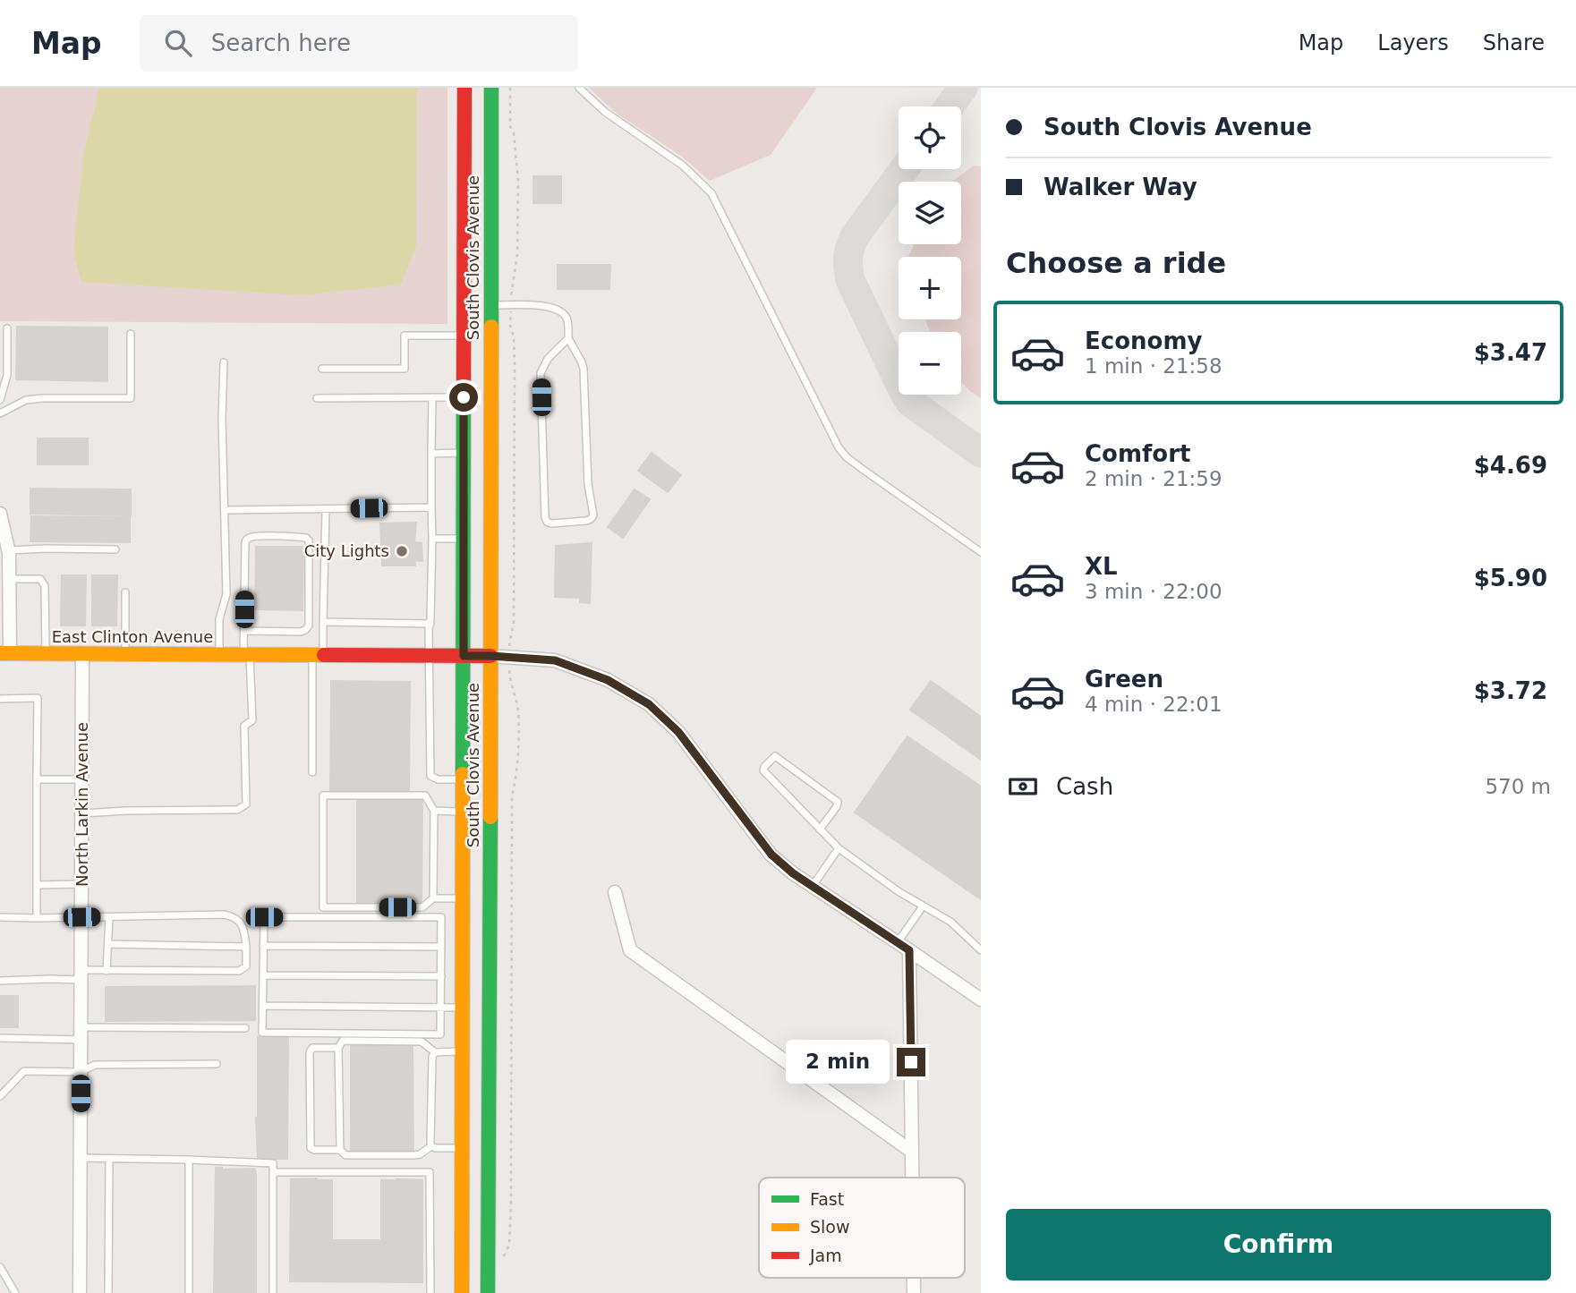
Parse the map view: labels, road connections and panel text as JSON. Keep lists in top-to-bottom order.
{
  "streets": {
    "main road": ["South Clovis Avenue", "East Clinton Avenue"],
    "street": ["North Larkin Avenue"]
  },
  "crossings": [
    ["South Clovis Avenue", "East Clinton Avenue"],
    ["East Clinton Avenue", "North Larkin Avenue"]
  ],
  "places": ["City Lights"],
  "legend": ["Fast", "Slow", "Jam"],
  "page": {
    "header": "Map",
    "search": "Search here",
    "nav": ["Map", "Layers", "Share"],
    "banner": ["South Clovis Avenue", "Walker Way"],
    "map_buttons": ["+", "−"],
    "heading": "Choose a ride",
    "list": [
      {
        "name": "Economy",
        "note": "1 min · 21:58",
        "value": "$3.47"
      },
      {
        "name": "Comfort",
        "note": "2 min · 21:59",
        "value": "$4.69"
      },
      {
        "name": "XL",
        "note": "3 min · 22:00",
        "value": "$5.90"
      },
      {
        "name": "Green",
        "note": "4 min · 22:01",
        "value": "$3.72"
      }
    ],
    "pay": ["Cash", "570 m"],
    "bubble": "2 min",
    "buttons": "Confirm"
  }
}
